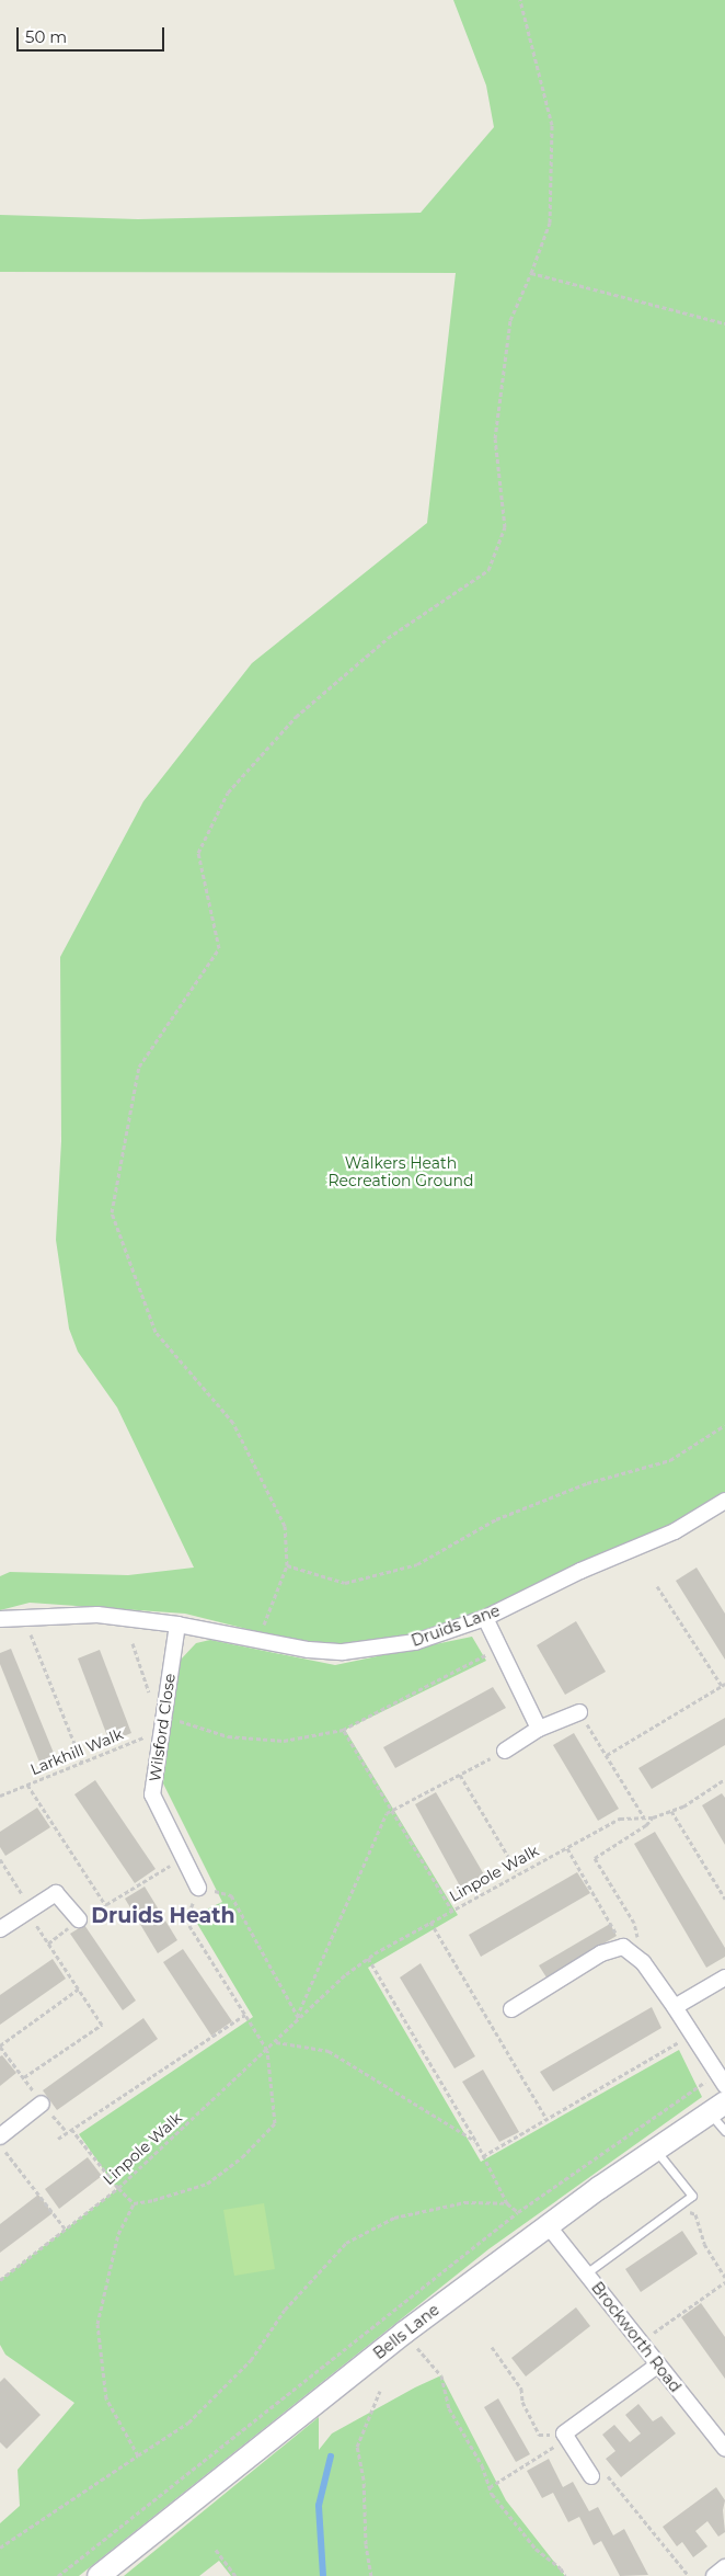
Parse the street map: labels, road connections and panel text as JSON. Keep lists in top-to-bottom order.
{
  "streets": {
    "street": [
      "Druids Lane",
      "Wilsford Close",
      "Bells Lane",
      "Brockworth Road"
    ],
    "path": ["Larkhill Walk", "Linpole Walk"]
  },
  "crossings": [
    ["Druids Lane", "Wilsford Close"],
    ["Wilsford Close", "Larkhill Walk"],
    ["Bells Lane", "Brockworth Road"]
  ],
  "districts": ["Druids Heath"],
  "parks": ["Walkers Heath Recreation Ground"],
  "scale_bar": "50 m"
}
